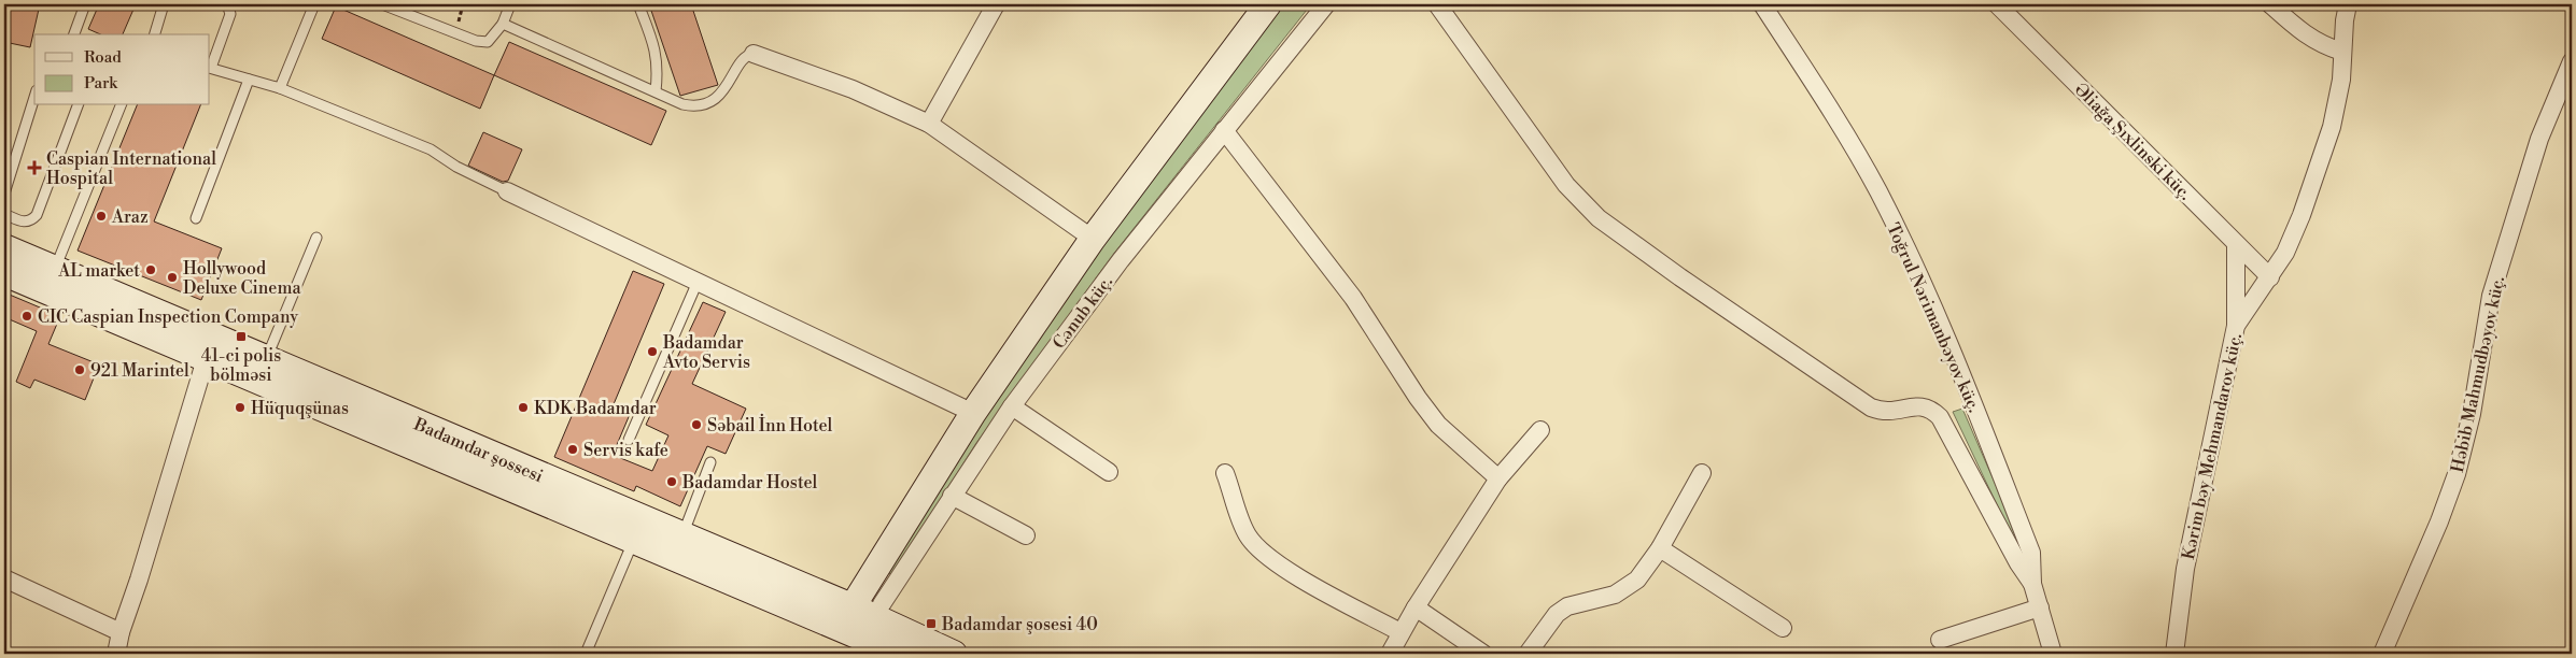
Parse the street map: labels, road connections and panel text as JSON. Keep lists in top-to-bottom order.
{
  "streets": {
    "main road": ["Cənub küç.", "Badamdar şossesi"],
    "street": [
      "Əliağa Şıxlinski küç.",
      "Toğrul Nərimanbəyov küç.",
      "Həbib Mahmudbəyov küç.",
      "Kərim bəy Mehmandarov küç."
    ]
  },
  "crossings": [
    ["Əliağa Şıxlinski küç.", "Kərim bəy Mehmandarov küç."],
    ["Cənub küç.", "Badamdar şossesi"]
  ],
  "places": {
    "health": ["Caspian International Hospital"],
    "other": [
      "Araz",
      "AL market",
      "Hollywood Deluxe Cinema",
      "CIC Caspian Inspection Company",
      "Badamdar Avto Servis",
      "921 Marintel",
      "Hüquqşünas",
      "KDK Badamdar",
      "Səbail İnn Hotel",
      "Servis kafe",
      "Badamdar Hostel"
    ],
    "transit": ["41-ci polis bölməsi", "Badamdar şosesi 40"]
  },
  "legend": ["Road", "Park"]
}
